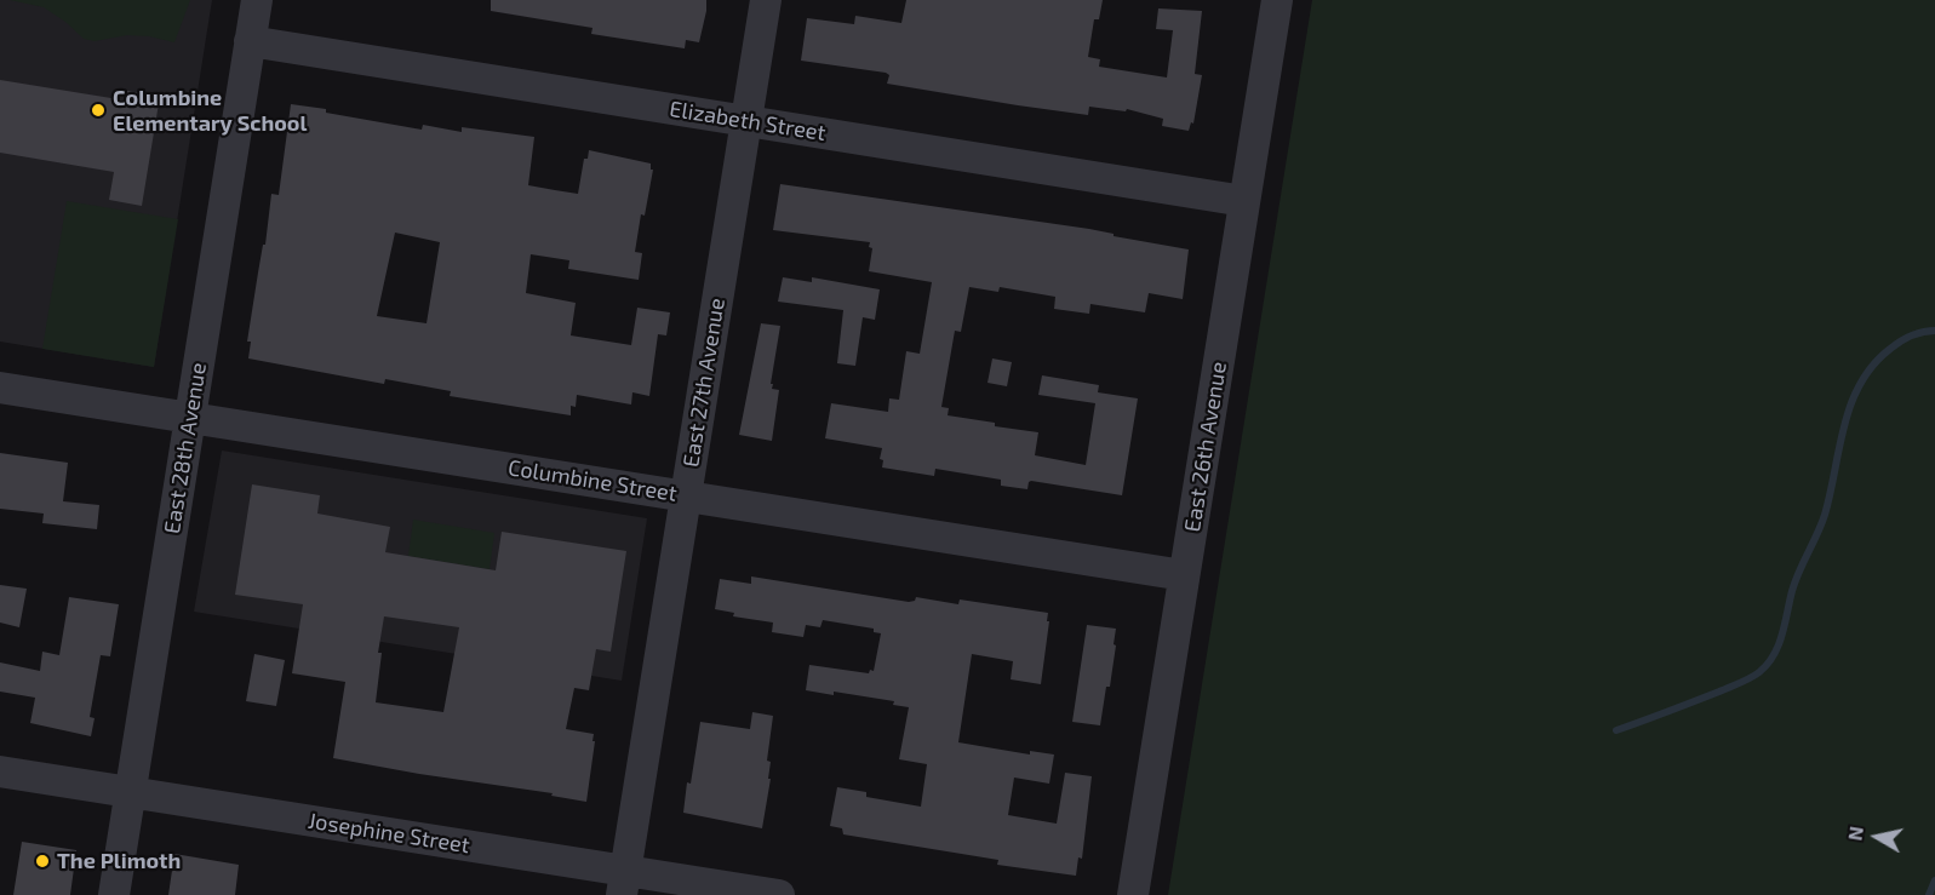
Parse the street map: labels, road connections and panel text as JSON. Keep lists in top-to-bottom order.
{
  "streets": {
    "street": [
      "Elizabeth Street",
      "East 27th Avenue",
      "East 26th Avenue",
      "East 28th Avenue",
      "Columbine Street",
      "Josephine Street"
    ]
  },
  "crossings": [
    ["Elizabeth Street", "East 27th Avenue"],
    ["Elizabeth Street", "East 26th Avenue"],
    ["Elizabeth Street", "East 28th Avenue"],
    ["East 27th Avenue", "Columbine Street"],
    ["East 27th Avenue", "Josephine Street"],
    ["East 26th Avenue", "Columbine Street"],
    ["East 28th Avenue", "Columbine Street"],
    ["East 28th Avenue", "Josephine Street"]
  ],
  "places": ["Columbine Elementary School", "The Plimoth"],
  "north": "left"
}
